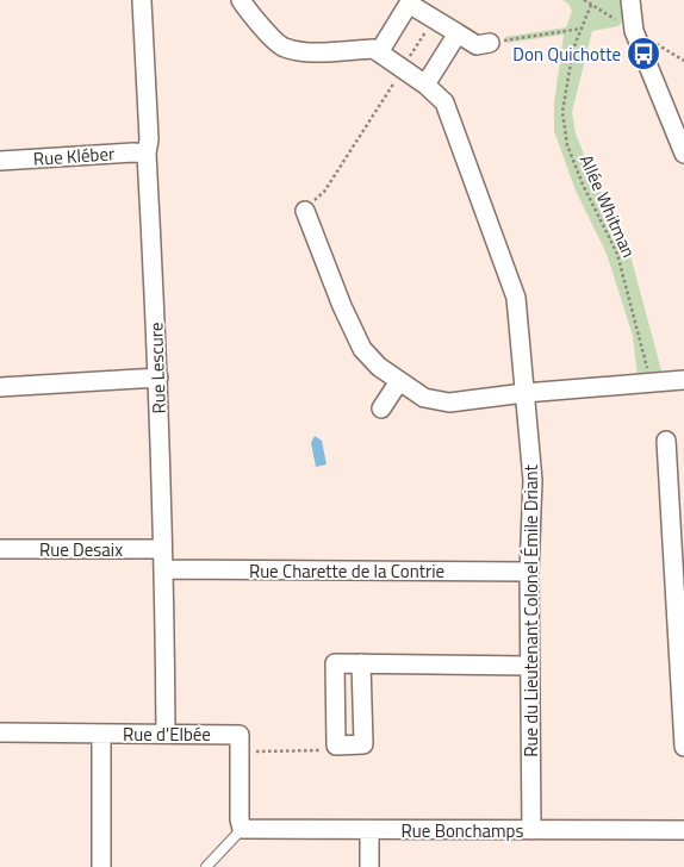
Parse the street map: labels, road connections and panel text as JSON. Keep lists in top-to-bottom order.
{
  "streets": {
    "street": [
      "Rue Kléber",
      "Rue Lescure",
      "Rue Desaix",
      "Rue Charette de la Contrie",
      "Rue du Lieutenant Colonel Émile Driant",
      "Rue d'Elbée",
      "Rue Bonchamps"
    ],
    "path": ["Allée Whitman"]
  },
  "crossings": [
    ["Rue Kléber", "Rue Lescure"],
    ["Rue Lescure", "Rue Desaix"],
    ["Rue Lescure", "Rue Charette de la Contrie"],
    ["Rue Lescure", "Rue d'Elbée"],
    ["Rue Charette de la Contrie", "Rue du Lieutenant Colonel Émile Driant"],
    ["Rue du Lieutenant Colonel Émile Driant", "Rue Bonchamps"]
  ],
  "places": {
    "bus stop": ["Don Quichotte"]
  }
}
